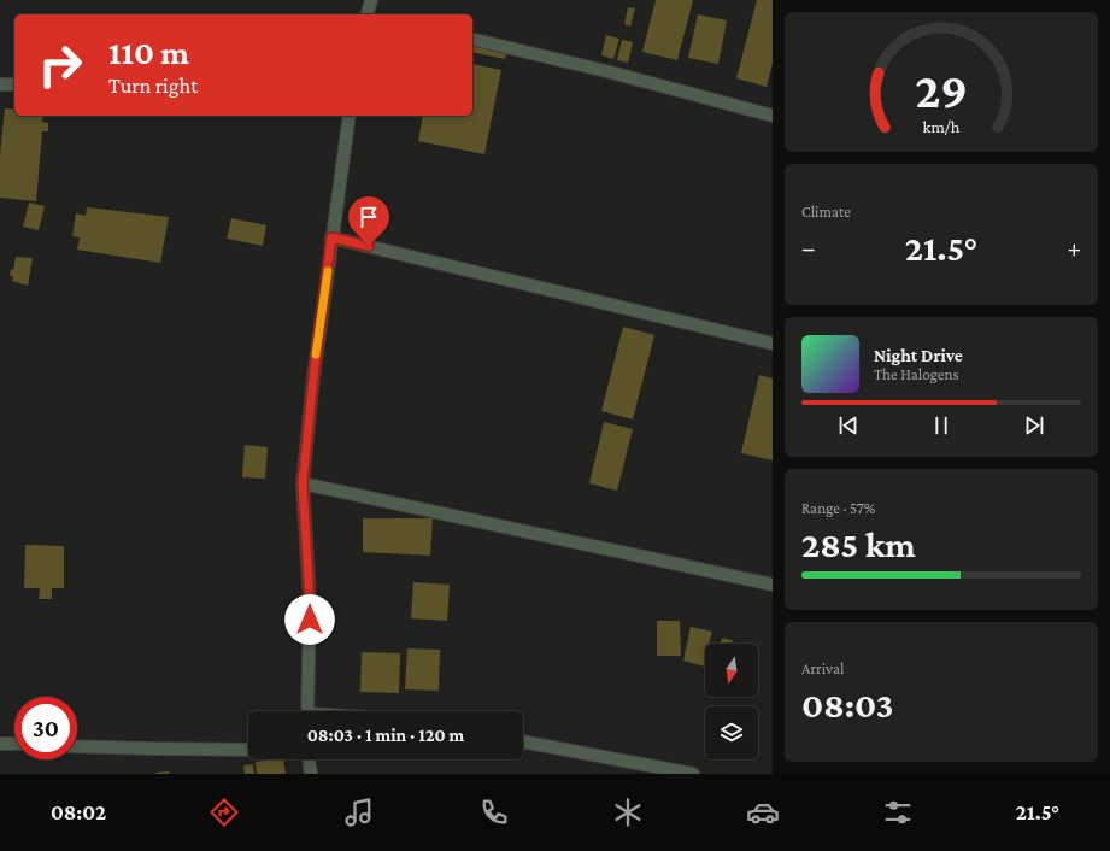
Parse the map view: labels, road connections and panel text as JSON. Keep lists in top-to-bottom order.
{
  "north": "bottom",
  "page": {
    "turn": ["110 m", "Turn right"],
    "tile": [
      "Climate",
      ["Range · 57%", "285 km"],
      ["Arrival", "08:03"]
    ],
    "heat": ["−", "21.5°", "+"],
    "song": ["Night Drive", "The Halogens"],
    "limit": "30",
    "trip": "08:03 · 1 min · 120 m",
    "tabs": ["08:02", "21.5°"],
    "gauge": ["29", "km/h"]
  }
}
